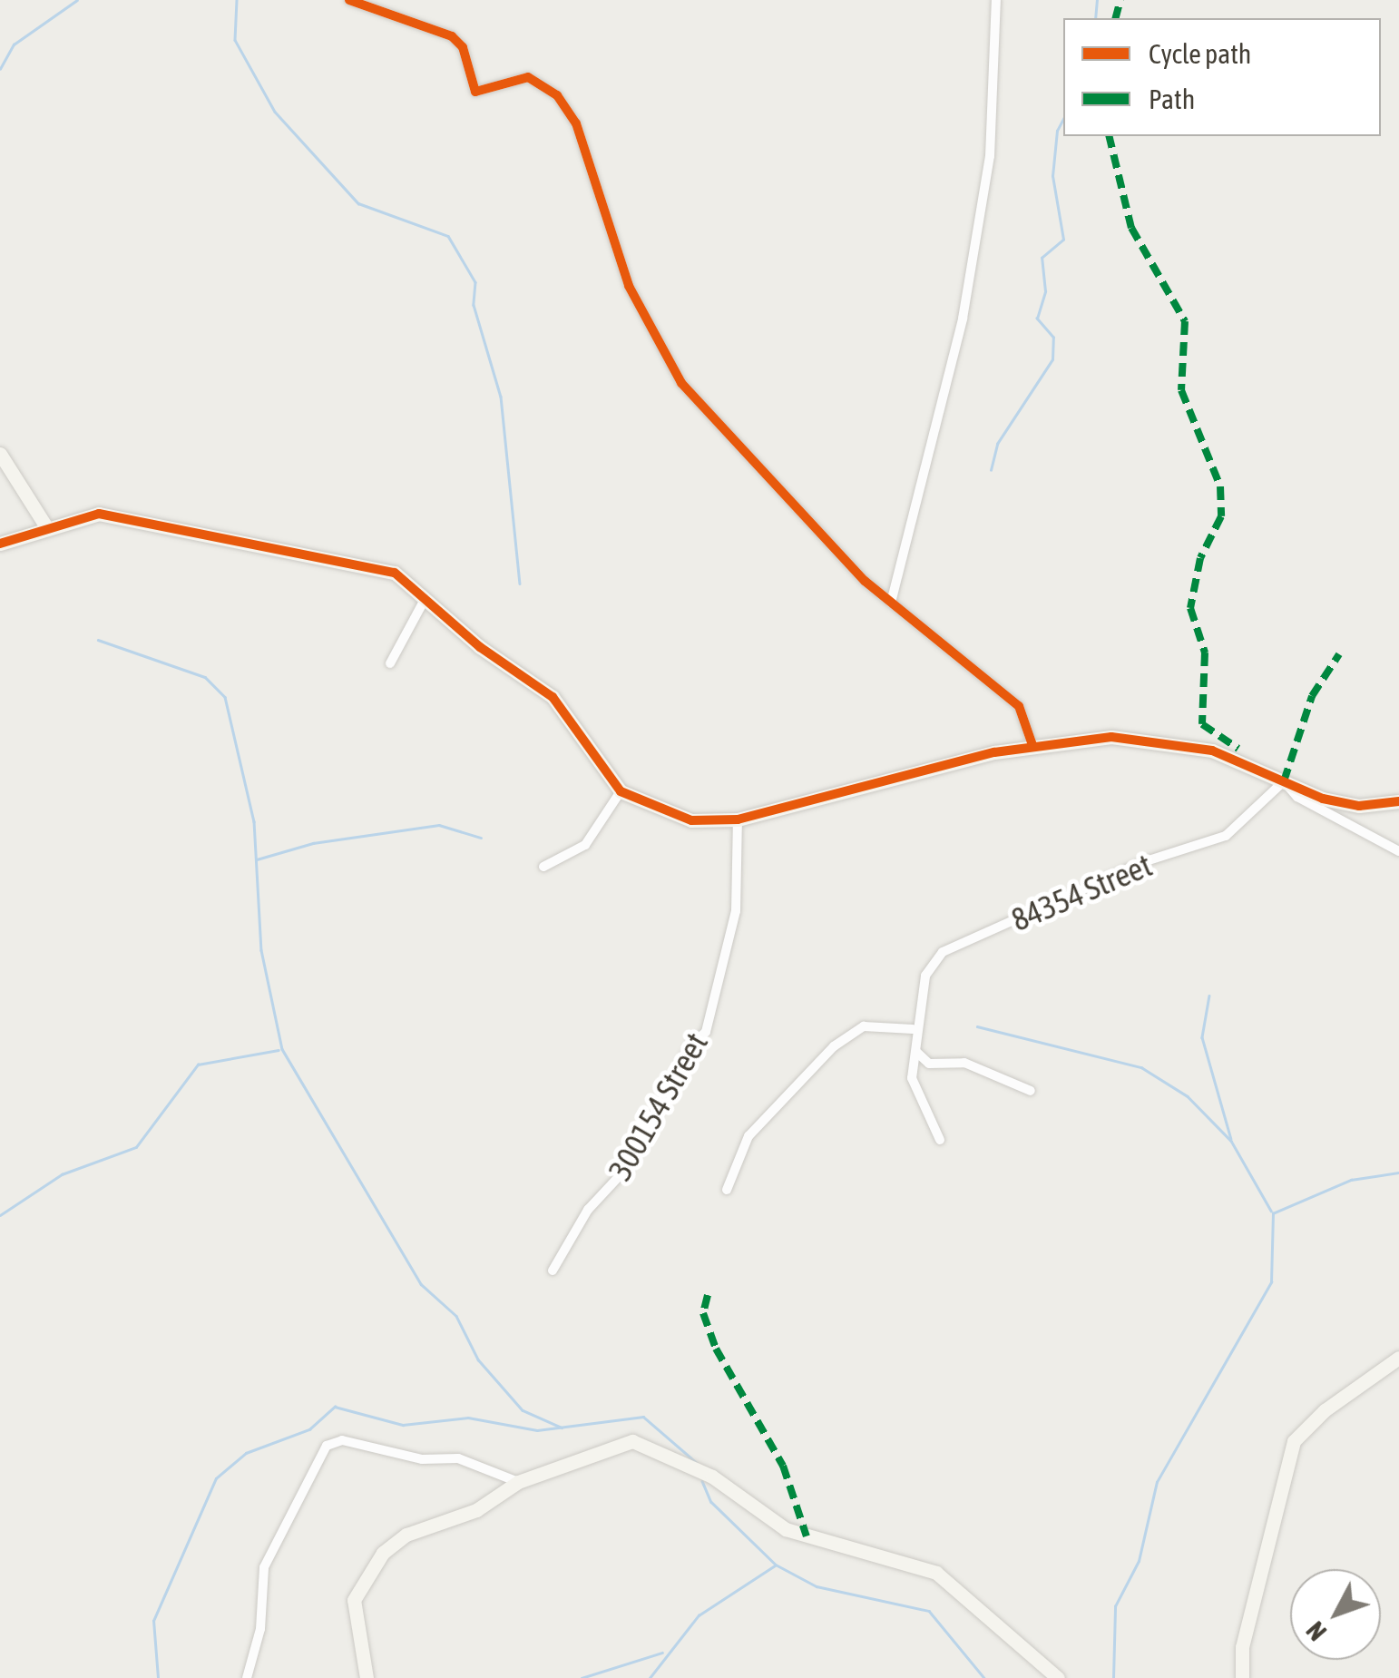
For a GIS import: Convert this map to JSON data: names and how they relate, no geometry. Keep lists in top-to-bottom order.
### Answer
{
  "streets": {
    "street": ["84354 Street", "300154 Street"]
  },
  "legend": ["Cycle path", "Path"],
  "north": "bottom left"
}
